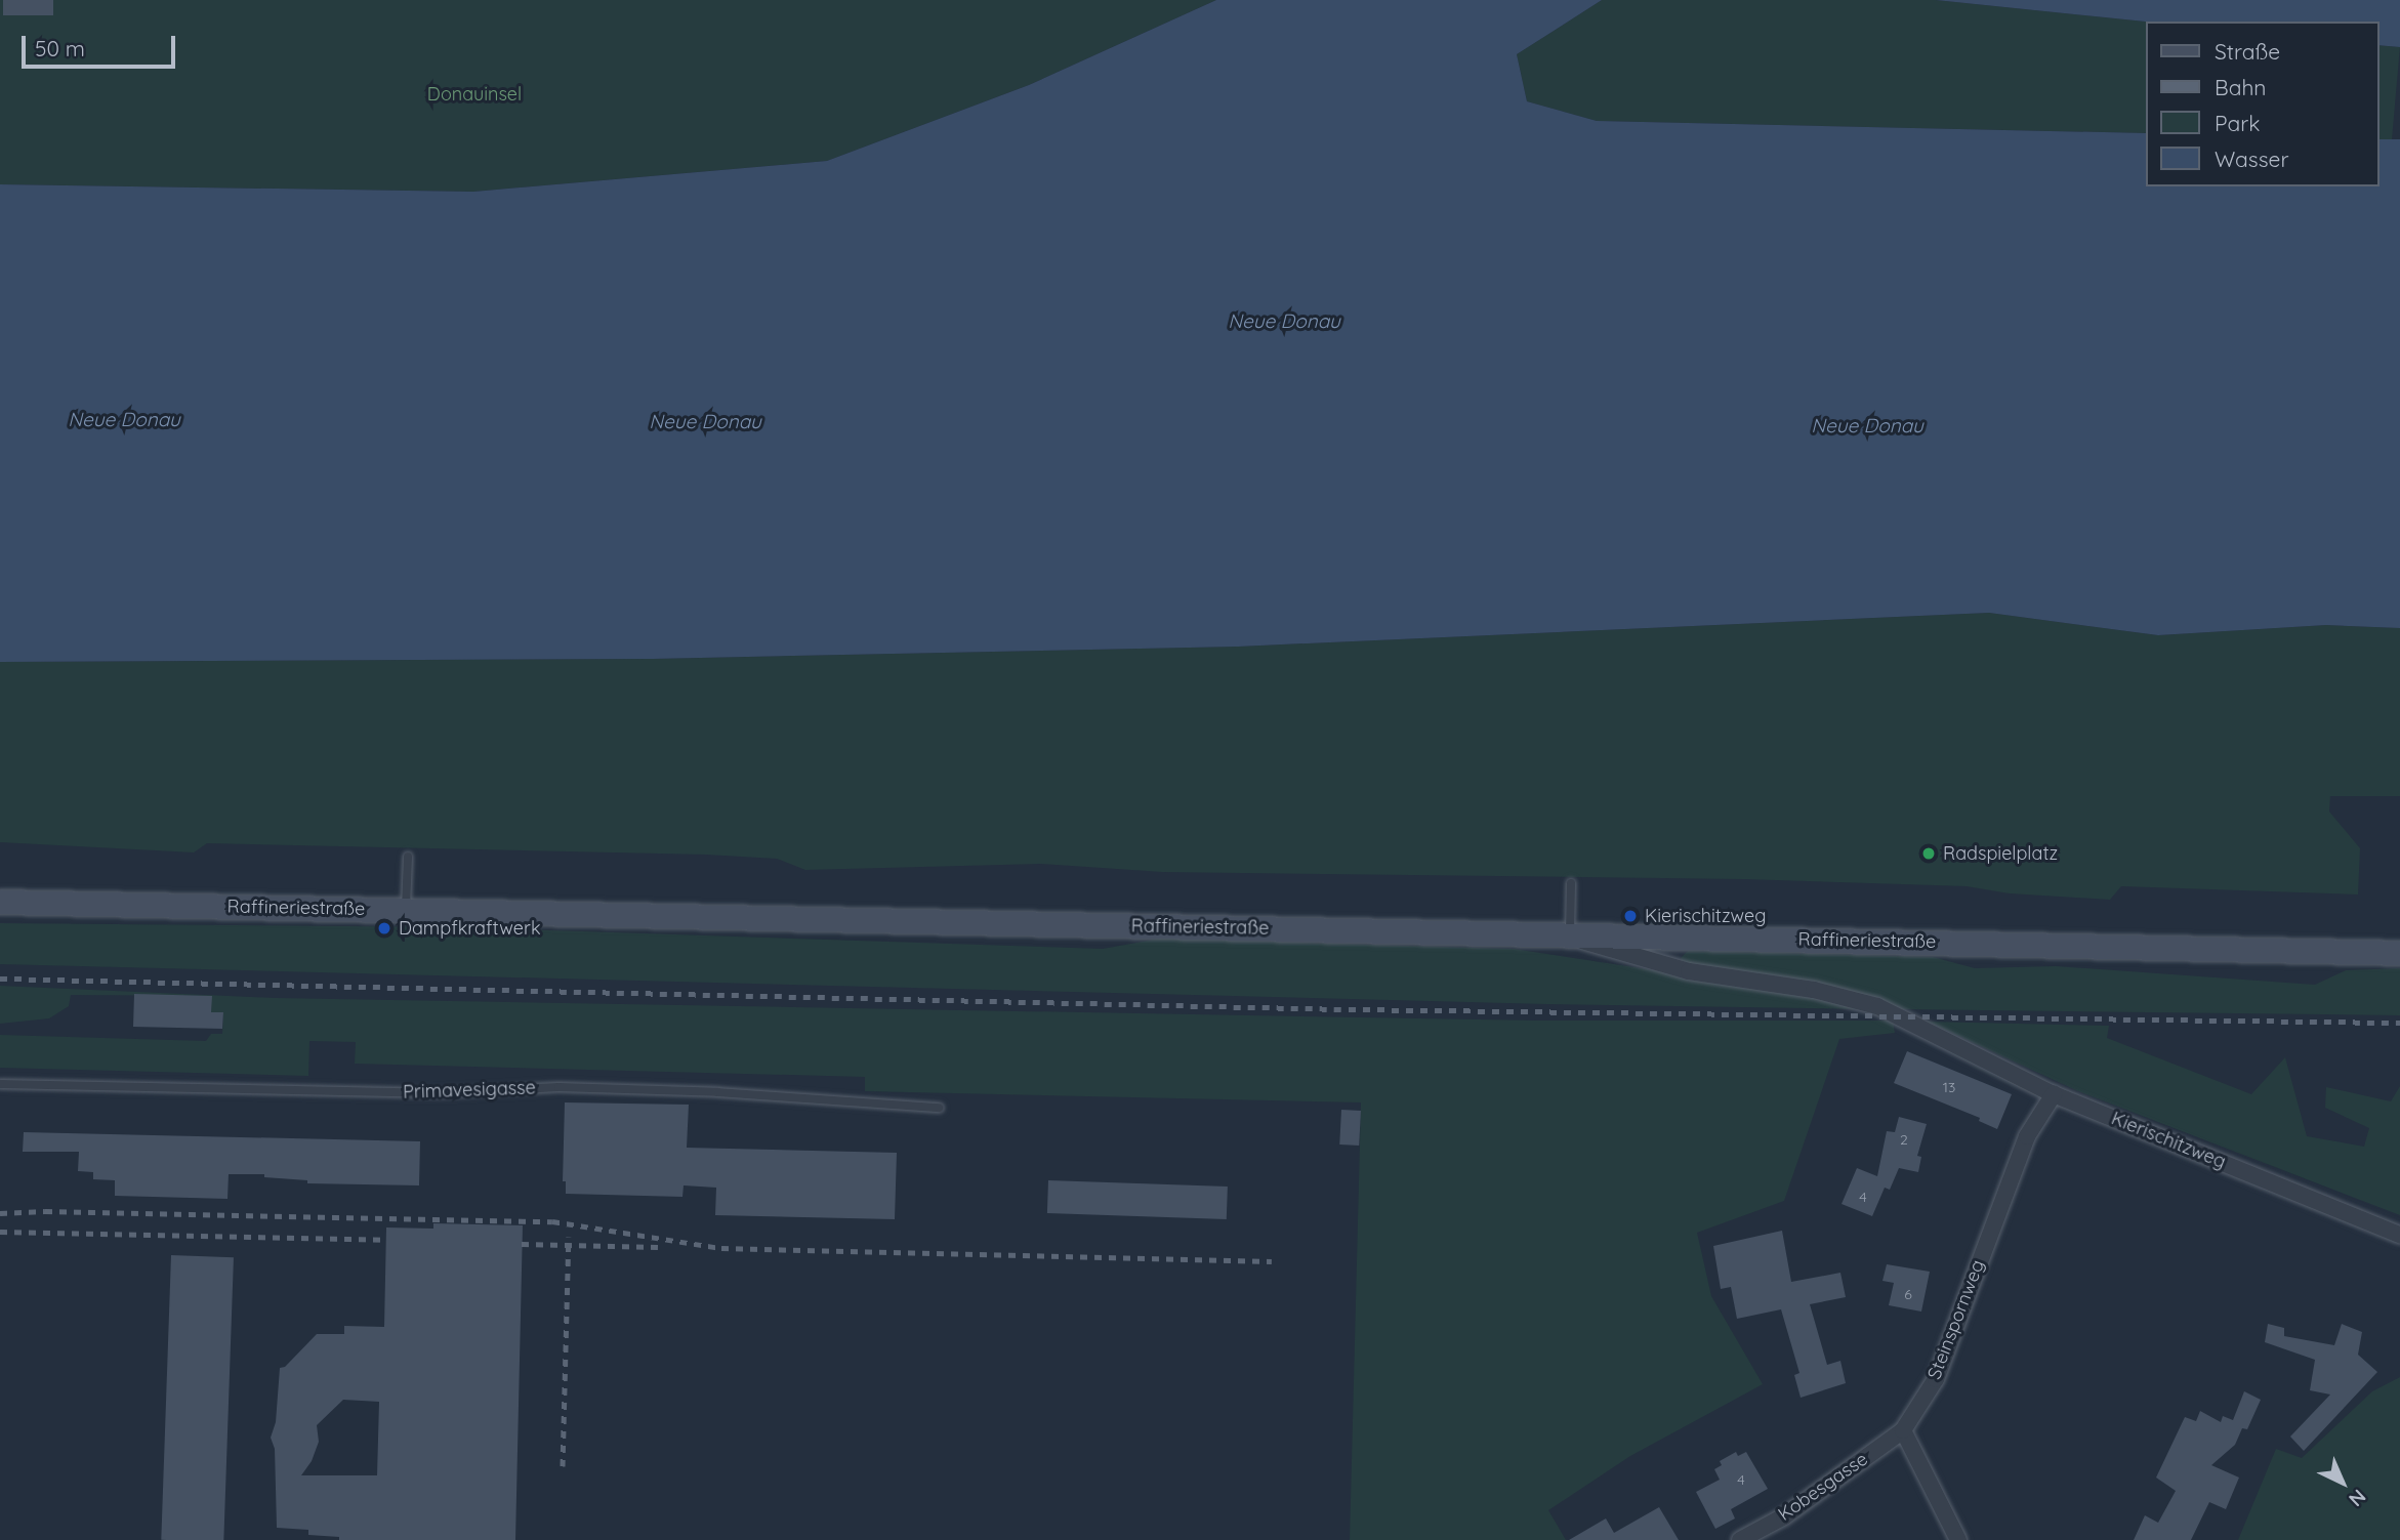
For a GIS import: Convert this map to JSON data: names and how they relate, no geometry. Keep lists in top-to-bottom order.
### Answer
{
  "streets": {
    "main road": ["Raffineriestraße"],
    "street": ["Kierischitzweg", "Steinspornweg", "Kobesgasse"],
    "lane": ["Primavesigasse"]
  },
  "crossings": [
    ["Raffineriestraße", "Kierischitzweg"],
    ["Kierischitzweg", "Steinspornweg"],
    ["Steinspornweg", "Kobesgasse"]
  ],
  "water": ["Neue Donau"],
  "parks": ["Donauinsel"],
  "places": ["Radspielplatz", "Kierischitzweg", "Dampfkraftwerk"],
  "house_numbers": [
    "13",
    "2",
    "4",
    "6",
    "4"
  ],
  "legend": [
    "Straße",
    "Bahn",
    "Park",
    "Wasser"
  ],
  "scale_bar": "50 m",
  "north": "bottom right"
}
